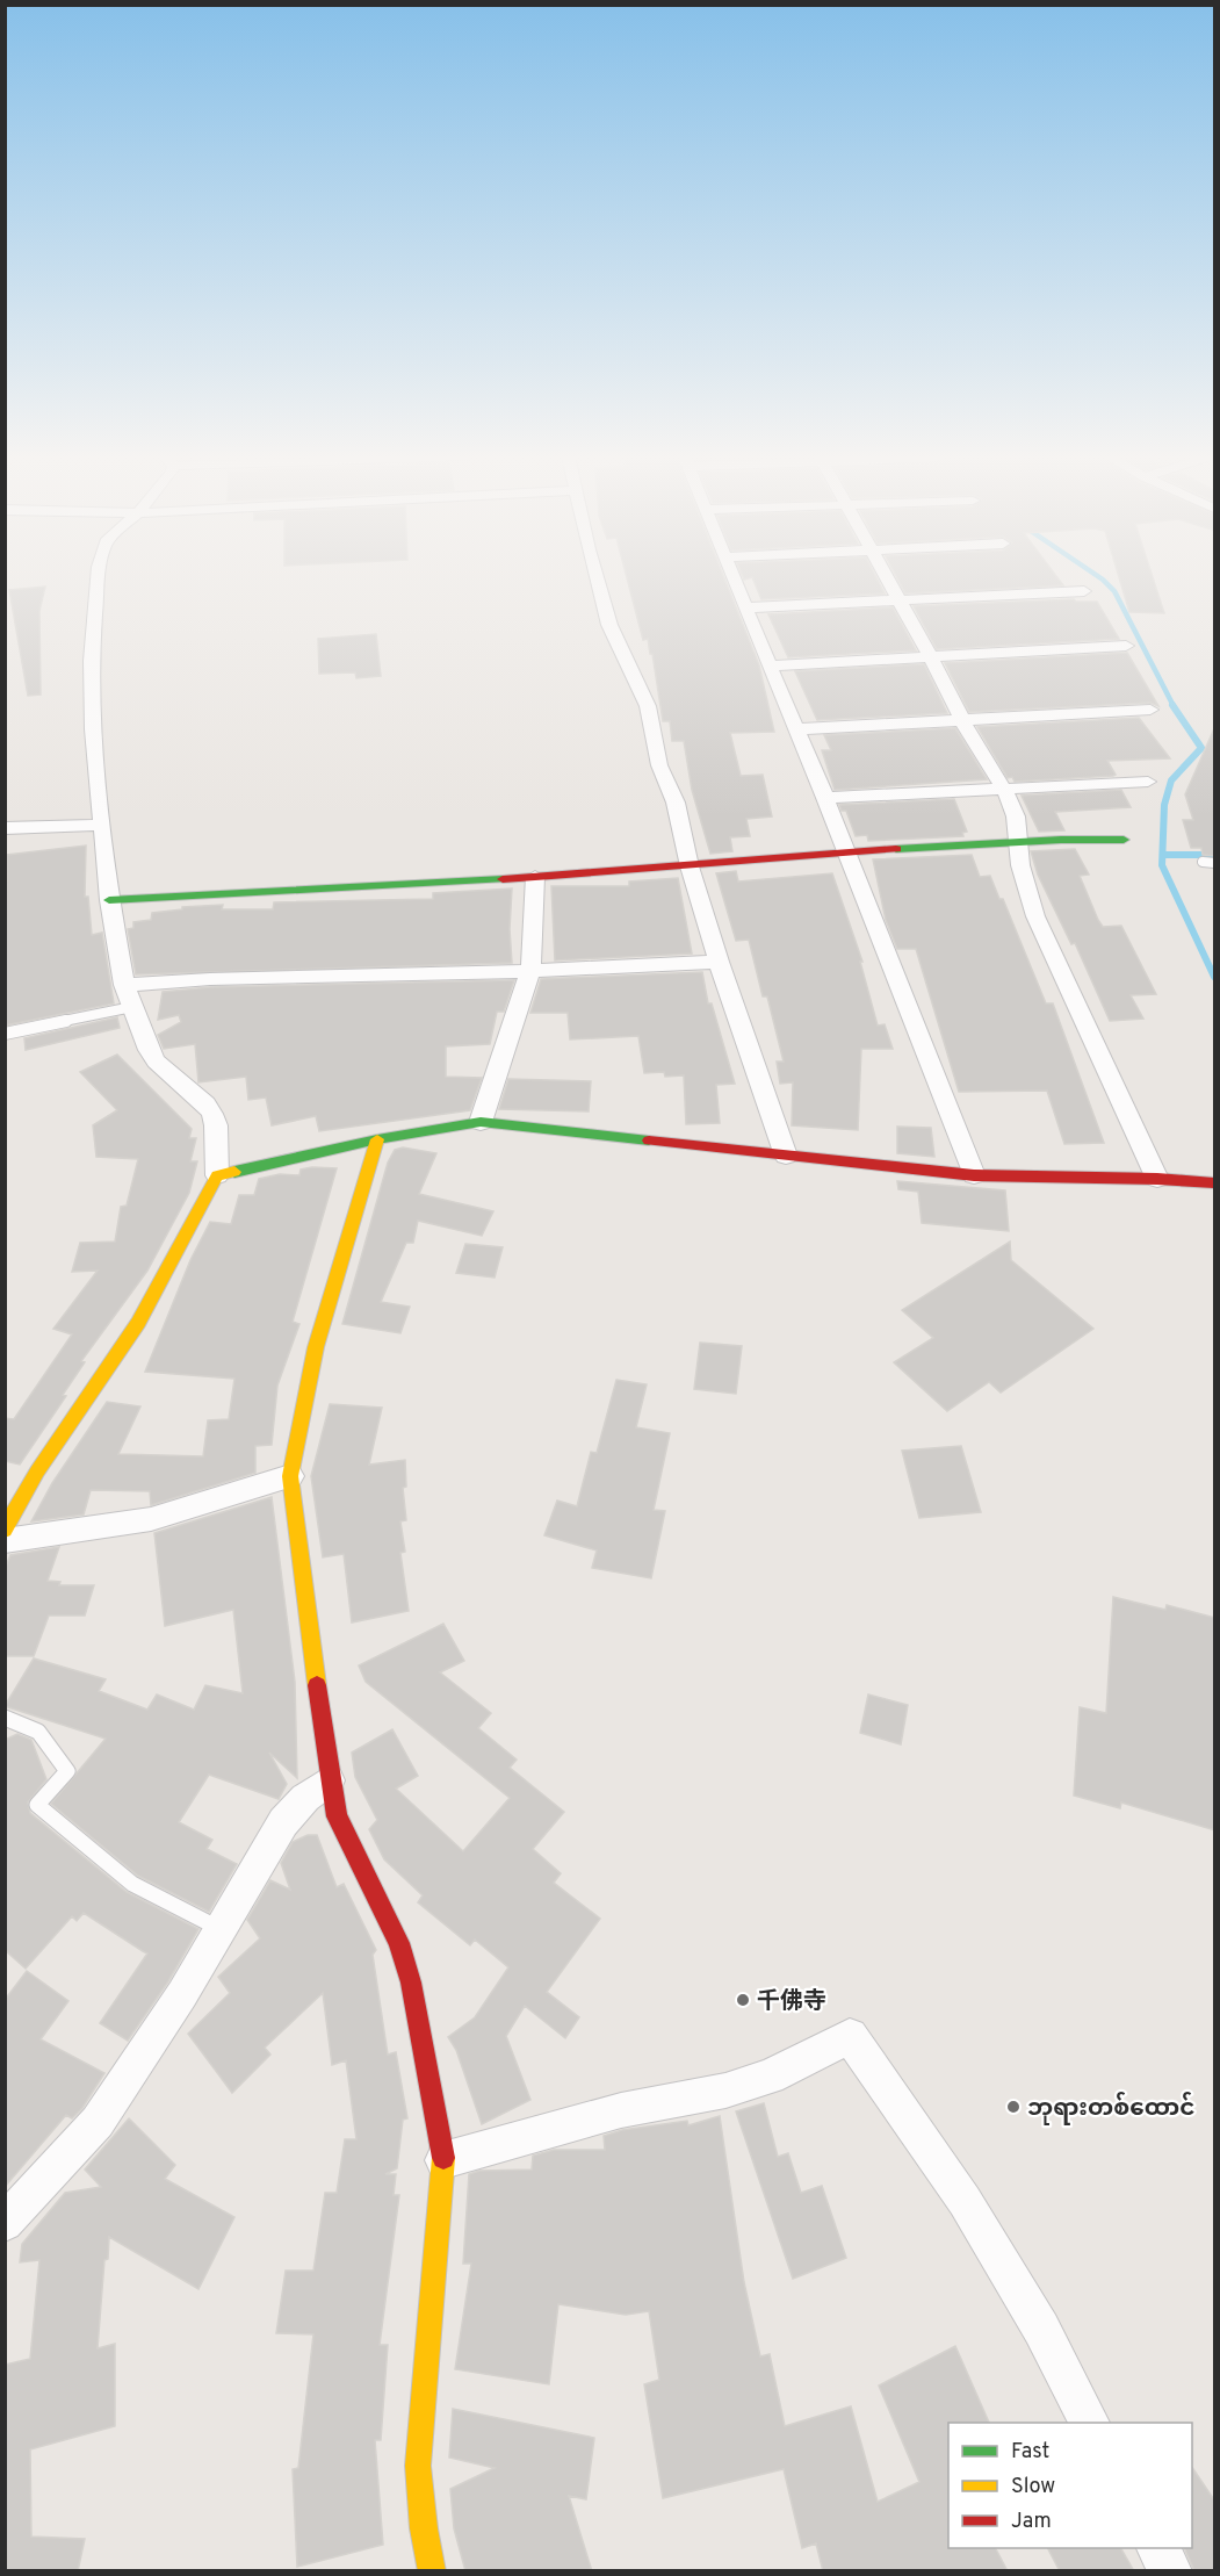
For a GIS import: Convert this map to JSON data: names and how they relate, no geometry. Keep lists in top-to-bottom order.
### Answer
{
  "places": ["千佛寺", "ဘုရားတစ်ထောင်"],
  "legend": ["Fast", "Slow", "Jam"]
}
